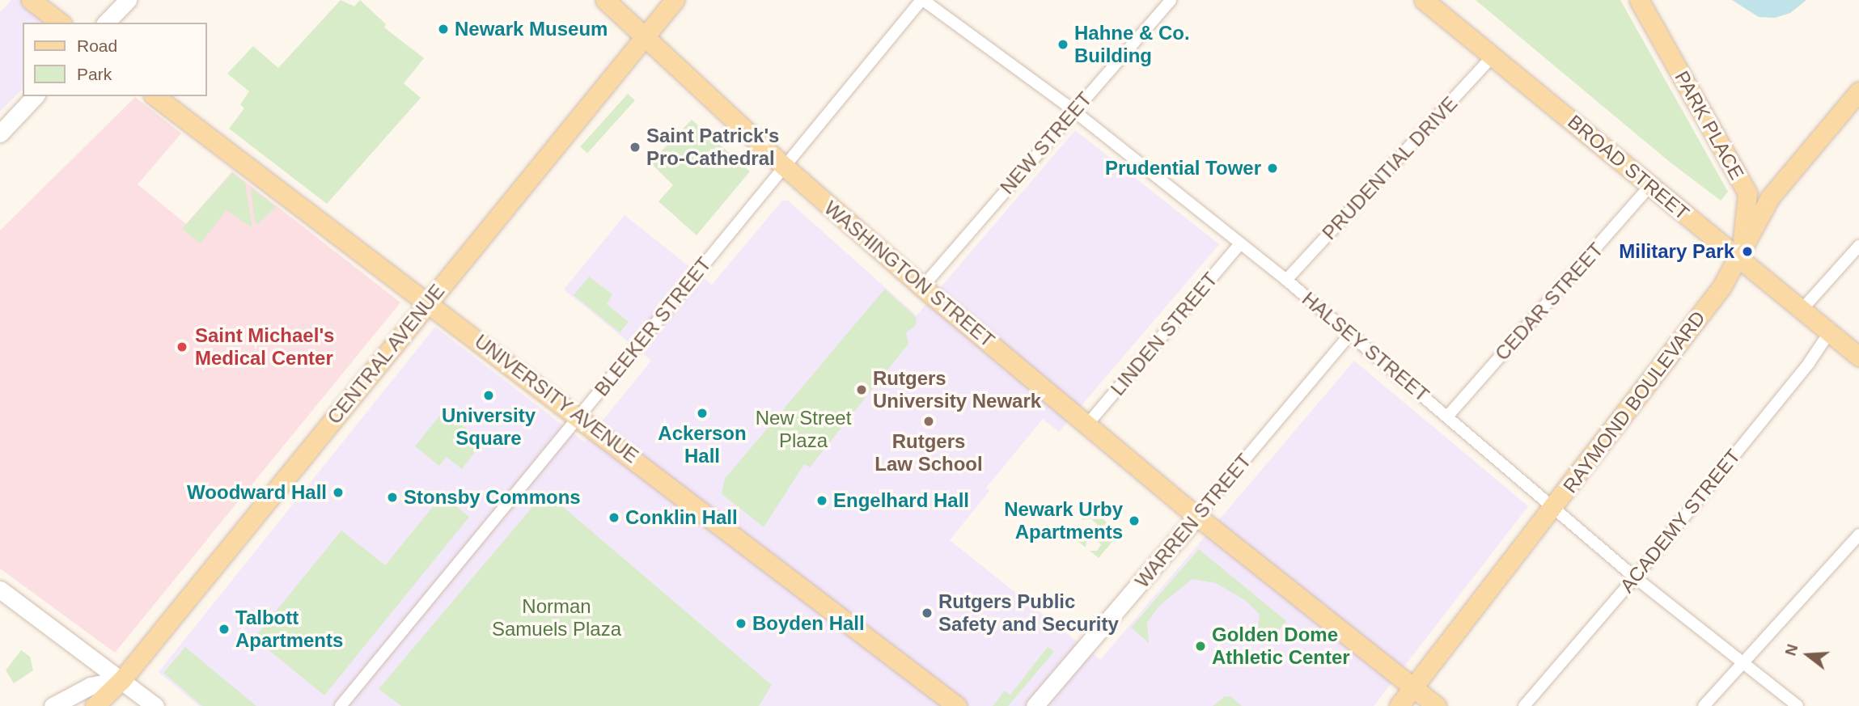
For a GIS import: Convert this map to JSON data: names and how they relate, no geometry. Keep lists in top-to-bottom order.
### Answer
{
  "streets": {
    "main road": [
      "PARK PLACE",
      "BROAD STREET",
      "WASHINGTON STREET",
      "CENTRAL AVENUE",
      "UNIVERSITY AVENUE",
      "RAYMOND BOULEVARD"
    ],
    "street": [
      "NEW STREET",
      "PRUDENTIAL DRIVE",
      "CEDAR STREET",
      "BLEEKER STREET",
      "LINDEN STREET",
      "HALSEY STREET",
      "WARREN STREET",
      "ACADEMY STREET"
    ]
  },
  "crossings": [
    ["PARK PLACE", "BROAD STREET"],
    ["PARK PLACE", "RAYMOND BOULEVARD"],
    ["NEW STREET", "WASHINGTON STREET"],
    ["NEW STREET", "HALSEY STREET"],
    ["BROAD STREET", "PRUDENTIAL DRIVE"],
    ["BROAD STREET", "CEDAR STREET"],
    ["BROAD STREET", "RAYMOND BOULEVARD"],
    ["BROAD STREET", "ACADEMY STREET"],
    ["PRUDENTIAL DRIVE", "HALSEY STREET"],
    ["WASHINGTON STREET", "BLEEKER STREET"],
    ["WASHINGTON STREET", "LINDEN STREET"],
    ["WASHINGTON STREET", "CENTRAL AVENUE"],
    ["WASHINGTON STREET", "RAYMOND BOULEVARD"],
    ["WASHINGTON STREET", "WARREN STREET"],
    ["CEDAR STREET", "HALSEY STREET"],
    ["BLEEKER STREET", "HALSEY STREET"],
    ["BLEEKER STREET", "UNIVERSITY AVENUE"],
    ["LINDEN STREET", "HALSEY STREET"],
    ["HALSEY STREET", "RAYMOND BOULEVARD"],
    ["HALSEY STREET", "WARREN STREET"],
    ["HALSEY STREET", "ACADEMY STREET"],
    ["CENTRAL AVENUE", "UNIVERSITY AVENUE"]
  ],
  "parks": ["New Street Plaza", "Norman Samuels Plaza"],
  "places": [
    "Newark Museum",
    "Hahne & Co. Building",
    "Saint Patrick's Pro-Cathedral",
    "Prudential Tower",
    "Military Park",
    "Saint Michael's Medical Center",
    "Rutgers University Newark",
    "University Square",
    "Ackerson Hall",
    "Rutgers Law School",
    "Woodward Hall",
    "Stonsby Commons",
    "Engelhard Hall",
    "Conklin Hall",
    "Newark Urby Apartments",
    "Rutgers Public Safety and Security",
    "Boyden Hall",
    "Talbott Apartments",
    "Golden Dome Athletic Center"
  ],
  "legend": ["Road", "Park"],
  "north": "left"
}
